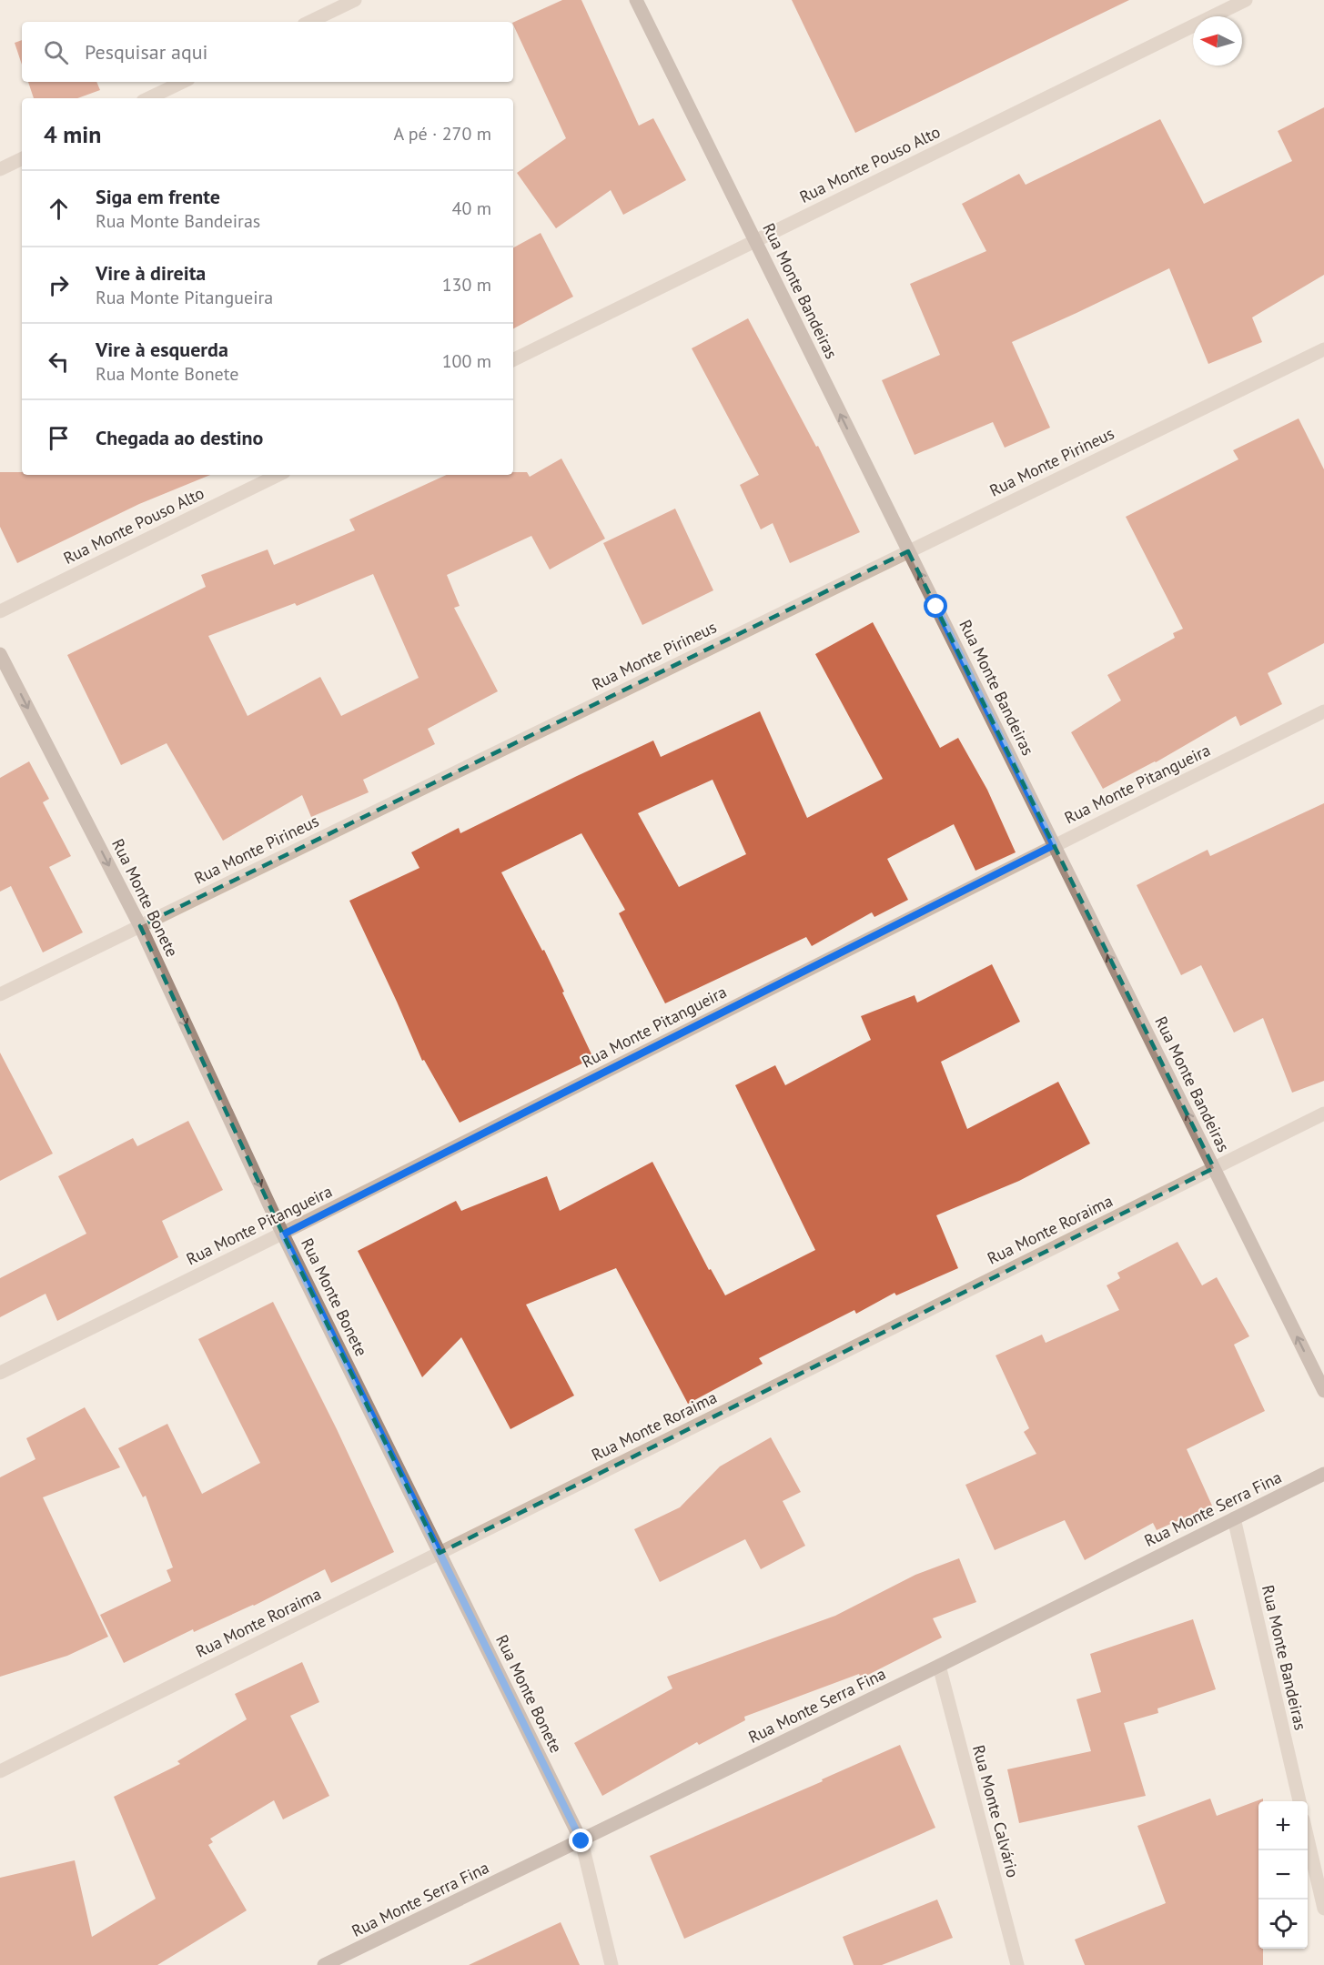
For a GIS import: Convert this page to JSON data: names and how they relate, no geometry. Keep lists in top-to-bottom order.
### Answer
{
  "streets": {
    "main road": ["Rua Monte Bandeiras", "Rua Monte Bonete", "Rua Monte Serra Fina"],
    "street": [
      "Rua Monte Pouso Alto",
      "Rua Monte Pirineus",
      "Rua Monte Pitangueira",
      "Rua Monte Roraima",
      "Rua Monte Calvário"
    ]
  },
  "crossings": [
    ["Rua Monte Pouso Alto", "Rua Monte Bandeiras"],
    ["Rua Monte Bandeiras", "Rua Monte Pirineus"],
    ["Rua Monte Bandeiras", "Rua Monte Pitangueira"],
    ["Rua Monte Bandeiras", "Rua Monte Roraima"],
    ["Rua Monte Bandeiras", "Rua Monte Serra Fina"],
    ["Rua Monte Pirineus", "Rua Monte Bonete"],
    ["Rua Monte Pitangueira", "Rua Monte Bonete"],
    ["Rua Monte Bonete", "Rua Monte Roraima"],
    ["Rua Monte Bonete", "Rua Monte Serra Fina"],
    ["Rua Monte Serra Fina", "Rua Monte Calvário"]
  ],
  "one_way": ["Rua Monte Bandeiras", "Rua Monte Bonete"],
  "north": "left",
  "page": {
    "search": "Pesquisar aqui",
    "heading": ["4 min", "A pé · 270 m"],
    "list": [
      ["Siga em frente", "Rua Monte Bandeiras", "40 m"],
      ["Vire à direita", "Rua Monte Pitangueira", "130 m"],
      ["Vire à esquerda", "Rua Monte Bonete", "100 m"],
      "Chegada ao destino"
    ],
    "map_buttons": ["+", "−"]
  }
}
